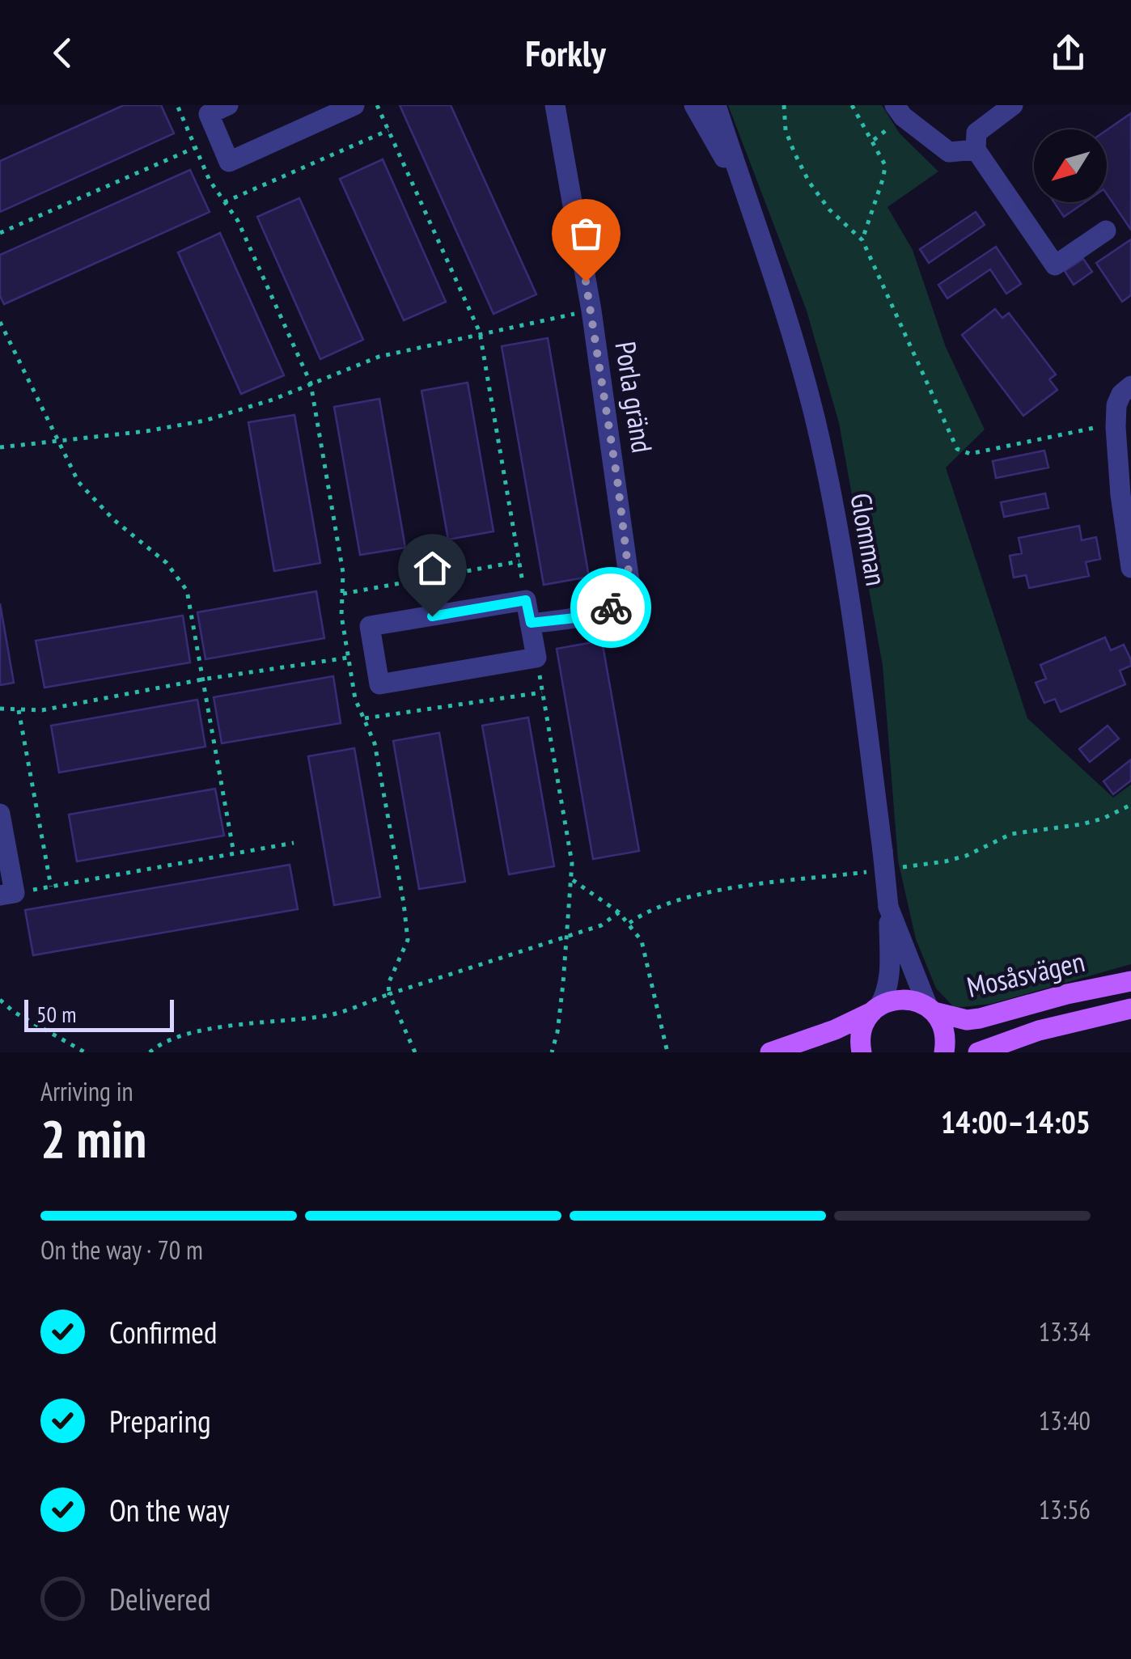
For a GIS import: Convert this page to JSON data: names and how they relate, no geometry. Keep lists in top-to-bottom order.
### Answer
{
  "streets": {
    "main road": ["Mosåsvägen"],
    "street": ["Porla gränd", "Glomman"]
  },
  "crossings": [
    ["Glomman", "Mosåsvägen"]
  ],
  "scale_bar": "50 m",
  "north": "bottom left",
  "page": {
    "header": "Forkly",
    "scale": "50 m",
    "heading": ["2 min", "Arriving in", "14:00–14:05"],
    "bar": "On the way · 70 m",
    "list": [
      ["Confirmed", "13:34"],
      ["Preparing", "13:40"],
      ["On the way", "13:56"],
      "Delivered"
    ]
  }
}
